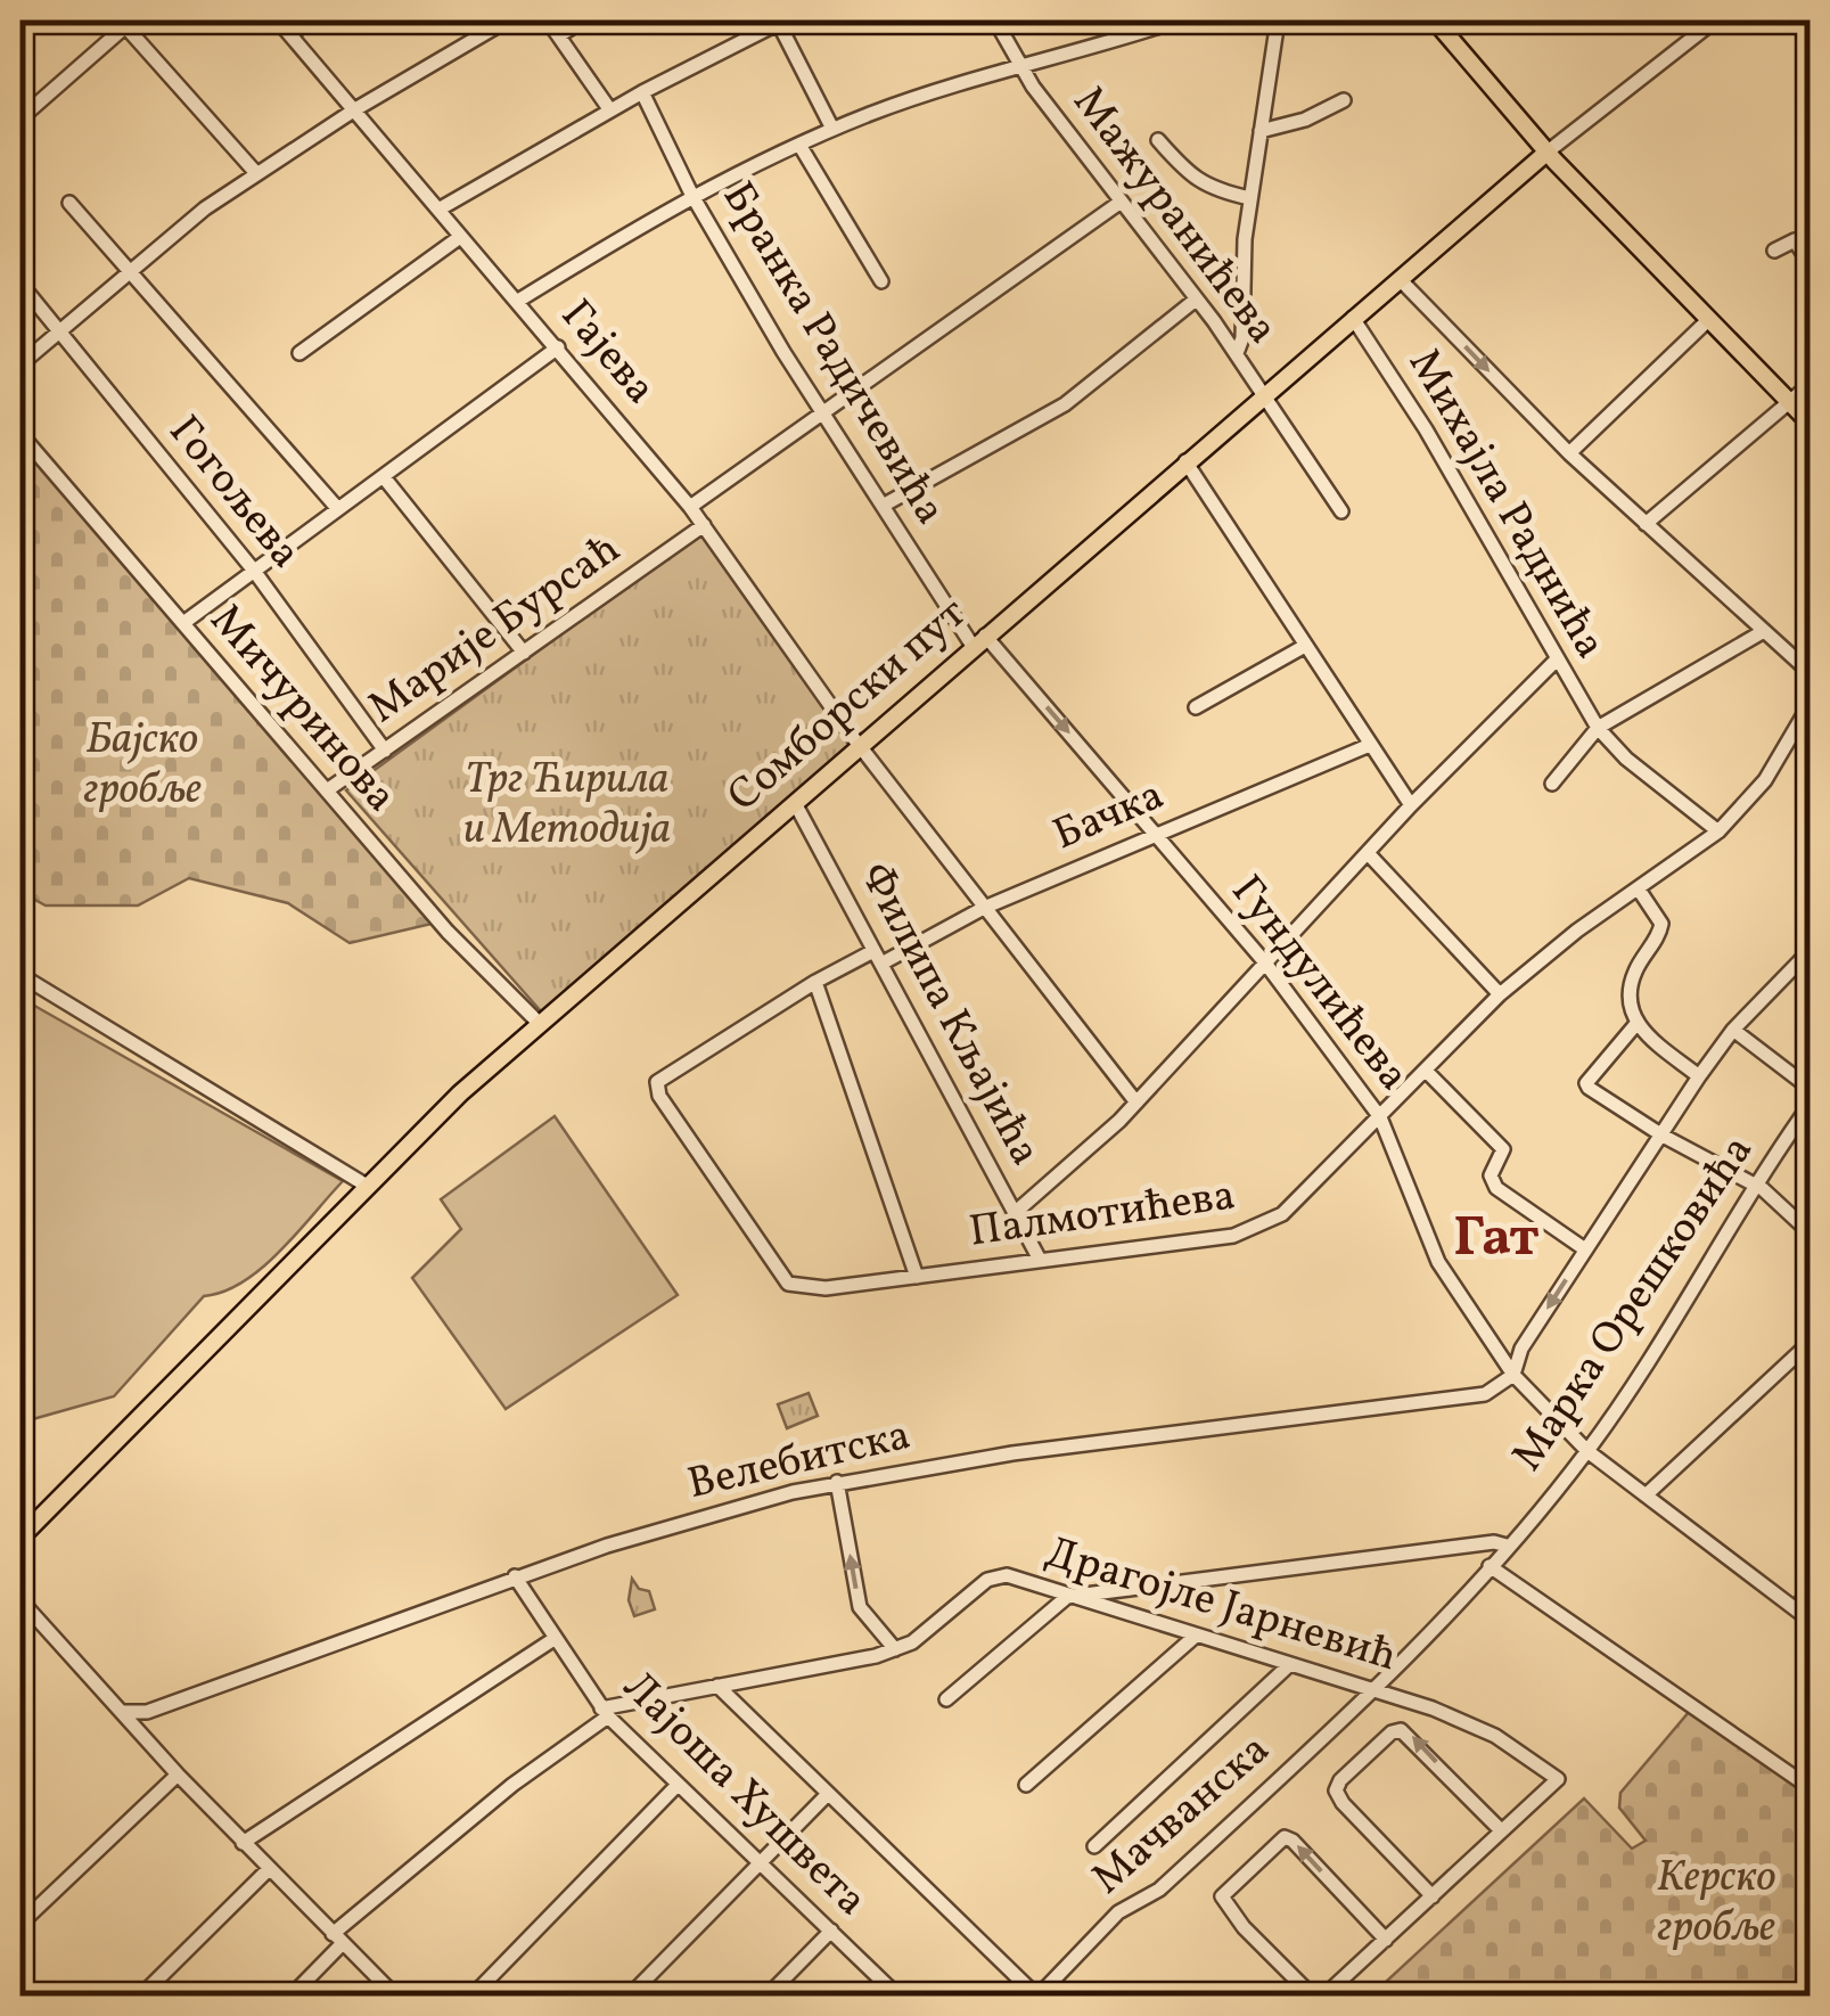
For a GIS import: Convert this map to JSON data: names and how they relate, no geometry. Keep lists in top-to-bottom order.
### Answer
{
  "streets": {
    "main road": ["Сомборски пут"],
    "street": [
      "Мажуранићева",
      "Гајева",
      "Бранка Радичевића",
      "Гогољева",
      "Михајла Раднића",
      "Марије Бурсаћ",
      "Мичуринова",
      "Бачка",
      "Гундулићева",
      "Филипа Кљајића",
      "Палмотићева",
      "Марка Орешковића",
      "Велебитска",
      "Драгојле Јарневић",
      "Лајоша Хушвета",
      "Мачванска"
    ]
  },
  "crossings": [
    ["Мажуранићева", "Сомборски пут"],
    ["Гајева", "Марије Бурсаћ"],
    ["Гајева", "Сомборски пут"],
    ["Гајева", "Бачка"],
    ["Бранка Радичевића", "Сомборски пут"],
    ["Бранка Радичевића", "Гундулићева"],
    ["Гогољева", "Марије Бурсаћ"],
    ["Михајла Раднића", "Сомборски пут"],
    ["Михајла Раднића", "Палмотићева"],
    ["Марије Бурсаћ", "Мичуринова"],
    ["Сомборски пут", "Мичуринова"],
    ["Сомборски пут", "Гундулићева"],
    ["Сомборски пут", "Филипа Кљајића"],
    ["Бачка", "Гундулићева"],
    ["Бачка", "Филипа Кљајића"],
    ["Бачка", "Палмотићева"],
    ["Гундулићева", "Палмотићева"],
    ["Гундулићева", "Марка Орешковића"],
    ["Гундулићева", "Велебитска"],
    ["Филипа Кљајића", "Палмотићева"],
    ["Марка Орешковића", "Драгојле Јарневић"],
    ["Марка Орешковића", "Мачванска"],
    ["Велебитска", "Лајоша Хушвета"],
    ["Драгојле Јарневић", "Лајоша Хушвета"],
    ["Драгојле Јарневић", "Мачванска"]
  ],
  "districts": ["Гат"],
  "parks": ["Бајско гробље", "Трг Ћирила и Методија", "Керско гробље"]
}
